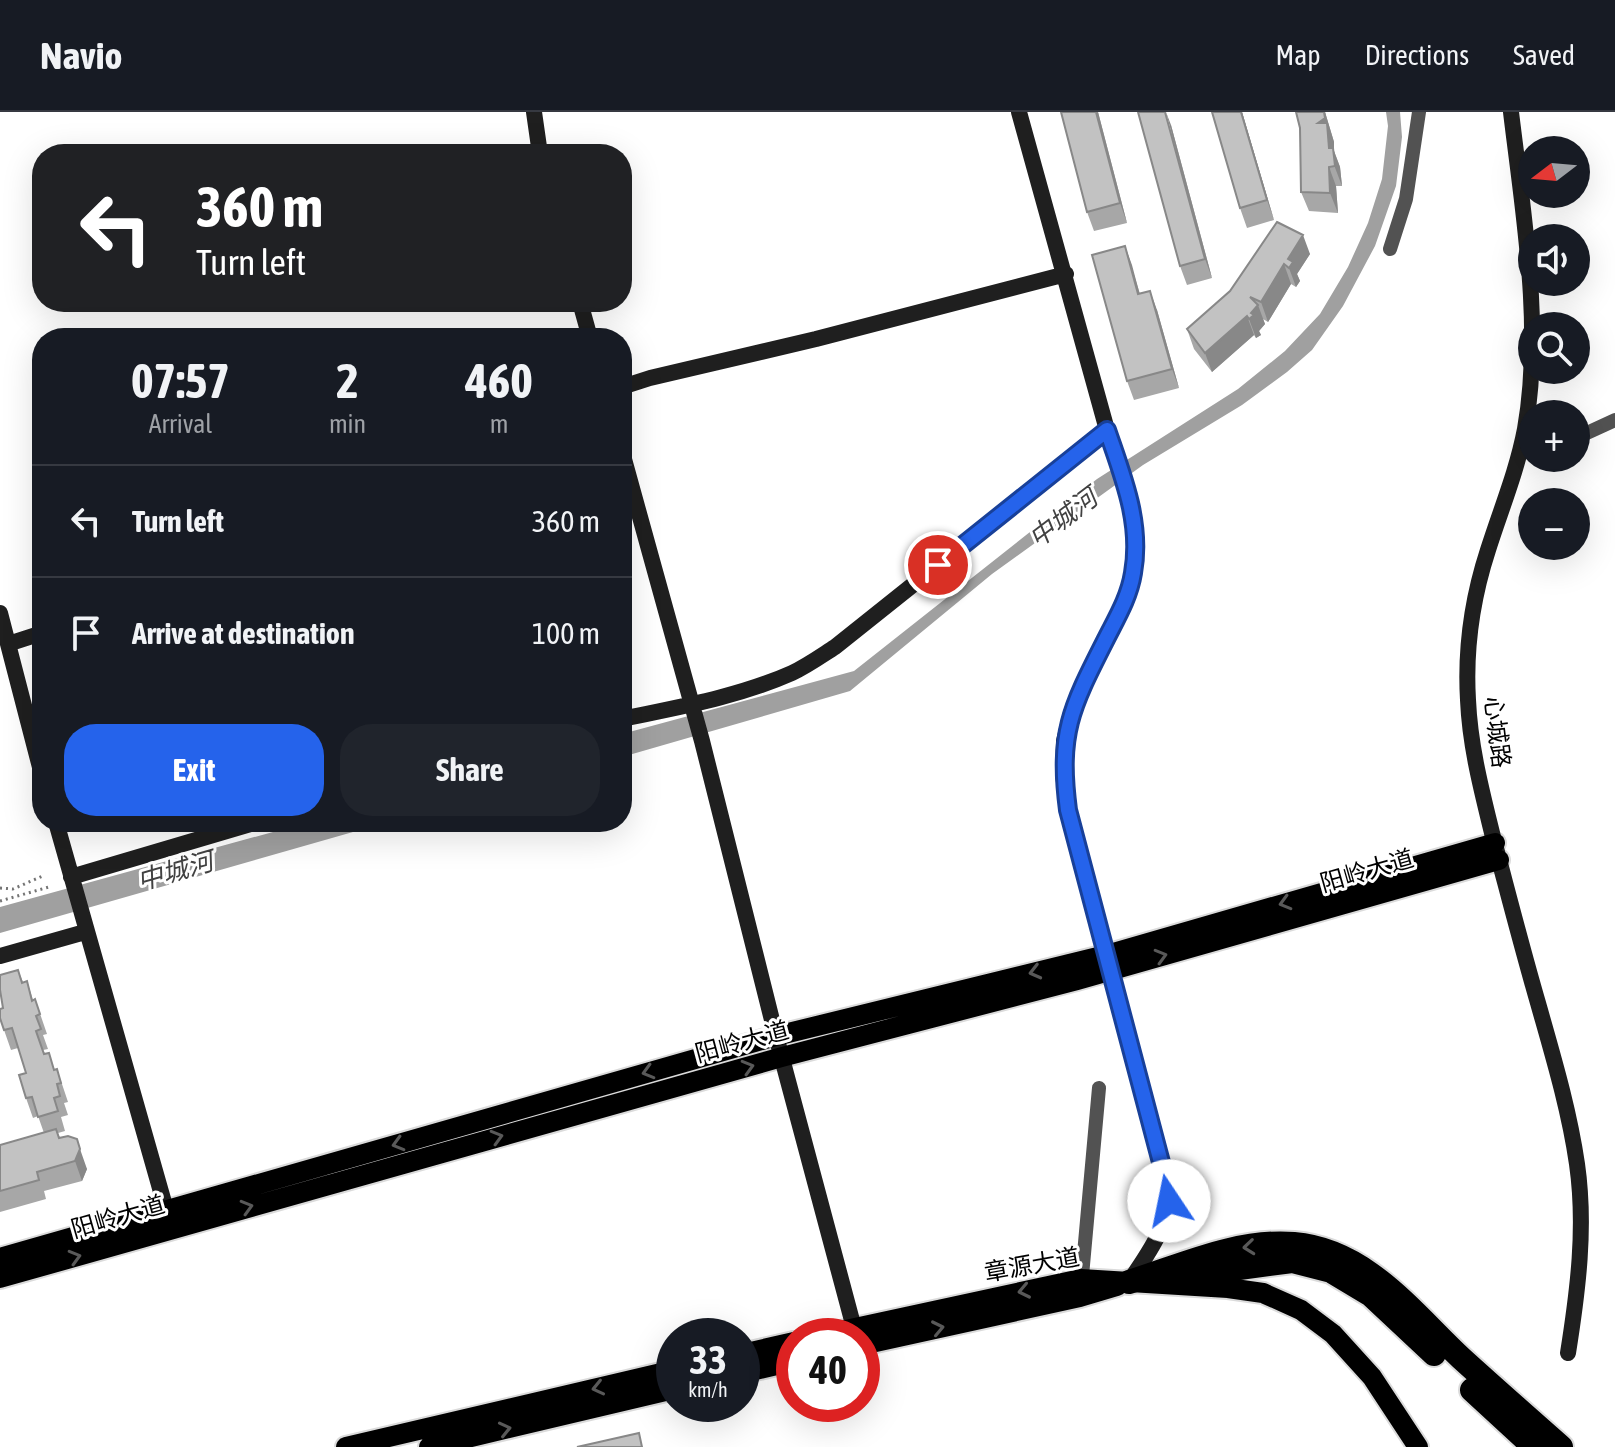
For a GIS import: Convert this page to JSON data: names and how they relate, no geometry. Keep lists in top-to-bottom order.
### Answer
{
  "streets": {
    "main road": ["阳岭大道", "章源大道"],
    "street": ["心城路"]
  },
  "crossings": [
    ["心城路", "阳岭大道"]
  ],
  "water": ["中城河"],
  "north": "left",
  "page": {
    "header": "Navio",
    "nav": ["Map", "Directions", "Saved"],
    "map_buttons": ["+", "−"],
    "turn": ["360 m", "Turn left"],
    "eta": [
      "07:57",
      "Arrival",
      "2",
      "min",
      "460",
      "m"
    ],
    "list": [
      {
        "name": "Turn left",
        "value": "360 m"
      },
      {
        "name": "Arrive at destination",
        "value": "100 m"
      }
    ],
    "buttons": ["Exit", "Share"],
    "speed": "33 km/h",
    "limit": "40"
  }
}
